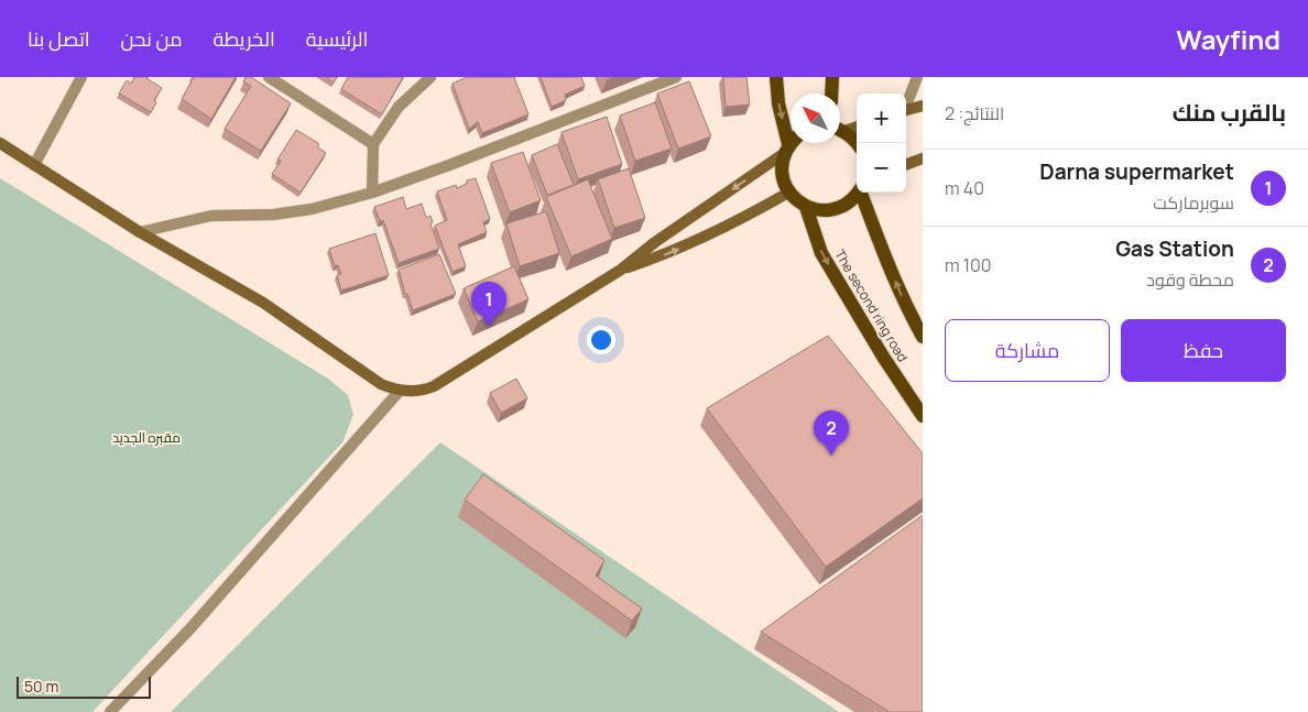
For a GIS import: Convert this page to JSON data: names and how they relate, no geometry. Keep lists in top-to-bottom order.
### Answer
{
  "streets": {
    "main road": ["The second ring road"]
  },
  "parks": ["مقبره الجديد"],
  "scale_bar": "50 m",
  "north": "top left",
  "page": {
    "header": "Wayfind",
    "nav": [
      "الرئيسية",
      "الخريطة",
      "من نحن",
      "اتصل بنا"
    ],
    "heading": ["بالقرب منك", "النتائج: 2"],
    "map_buttons": ["+", "−"],
    "list": [
      {
        "mark": "1",
        "name": "Darna supermarket",
        "note": "سوبرماركت",
        "value": "40 m"
      },
      {
        "mark": "2",
        "name": "Gas Station",
        "note": "محطة وقود",
        "value": "100 m"
      }
    ],
    "pins": ["1", "2"],
    "buttons": ["حفظ", "مشاركة"],
    "scale": "50 m"
  }
}
